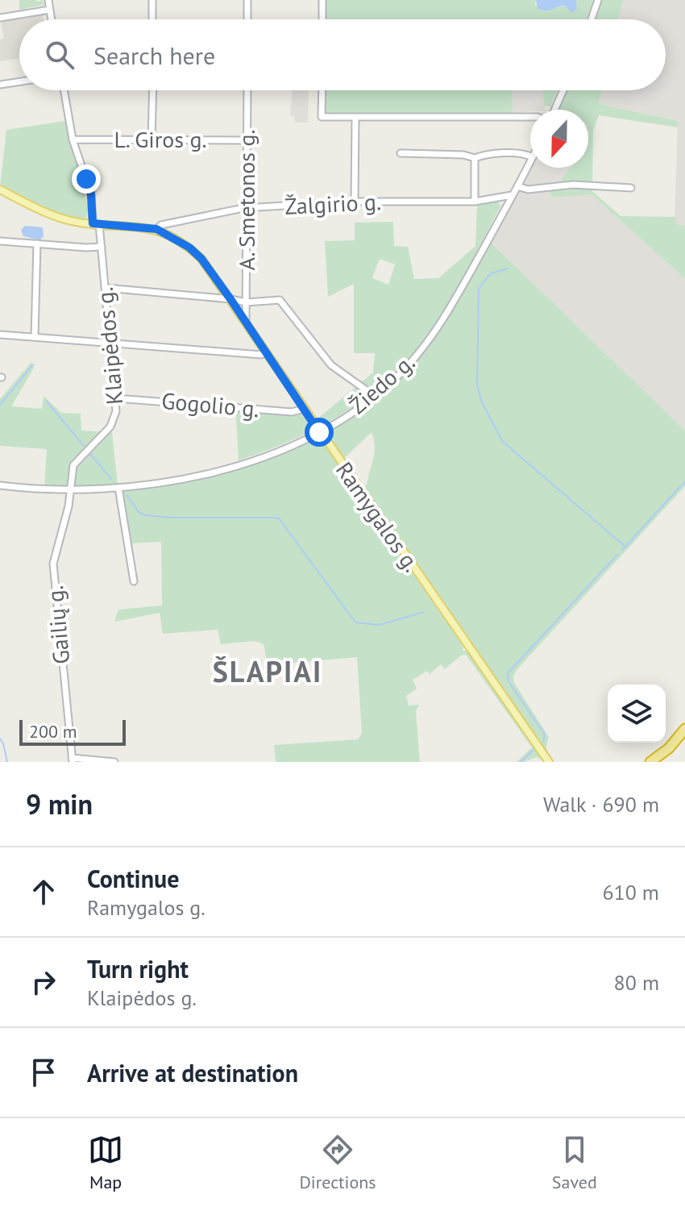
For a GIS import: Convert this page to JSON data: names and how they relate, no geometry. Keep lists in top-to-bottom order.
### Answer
{
  "streets": {
    "main road": ["Ramygalos g."],
    "street": [
      "L. Giros g.",
      "A. Smetonos g.",
      "Žalgirio g.",
      "Klaipėdos g.",
      "Žiedo g.",
      "Gogolio g.",
      "Gailių g."
    ]
  },
  "crossings": [
    ["L. Giros g.", "A. Smetonos g."],
    ["L. Giros g.", "Klaipėdos g."],
    ["A. Smetonos g.", "Žalgirio g."],
    ["A. Smetonos g.", "Ramygalos g."],
    ["Žalgirio g.", "Žiedo g."],
    ["Žalgirio g.", "Ramygalos g."],
    ["Klaipėdos g.", "Žiedo g."],
    ["Klaipėdos g.", "Gogolio g."],
    ["Klaipėdos g.", "Ramygalos g."],
    ["Klaipėdos g.", "Gailių g."],
    ["Žiedo g.", "Ramygalos g."],
    ["Žiedo g.", "Gailių g."],
    ["Gogolio g.", "Ramygalos g."]
  ],
  "districts": ["ŠLAPIAI"],
  "scale_bar": "200 m",
  "north": "bottom",
  "page": {
    "search": "Search here",
    "scale": "200 m",
    "heading": ["9 min", "Walk · 690 m"],
    "list": [
      ["Continue", "Ramygalos g.", "610 m"],
      ["Turn right", "Klaipėdos g.", "80 m"],
      "Arrive at destination"
    ],
    "nav": ["Map", "Directions", "Saved"]
  }
}
